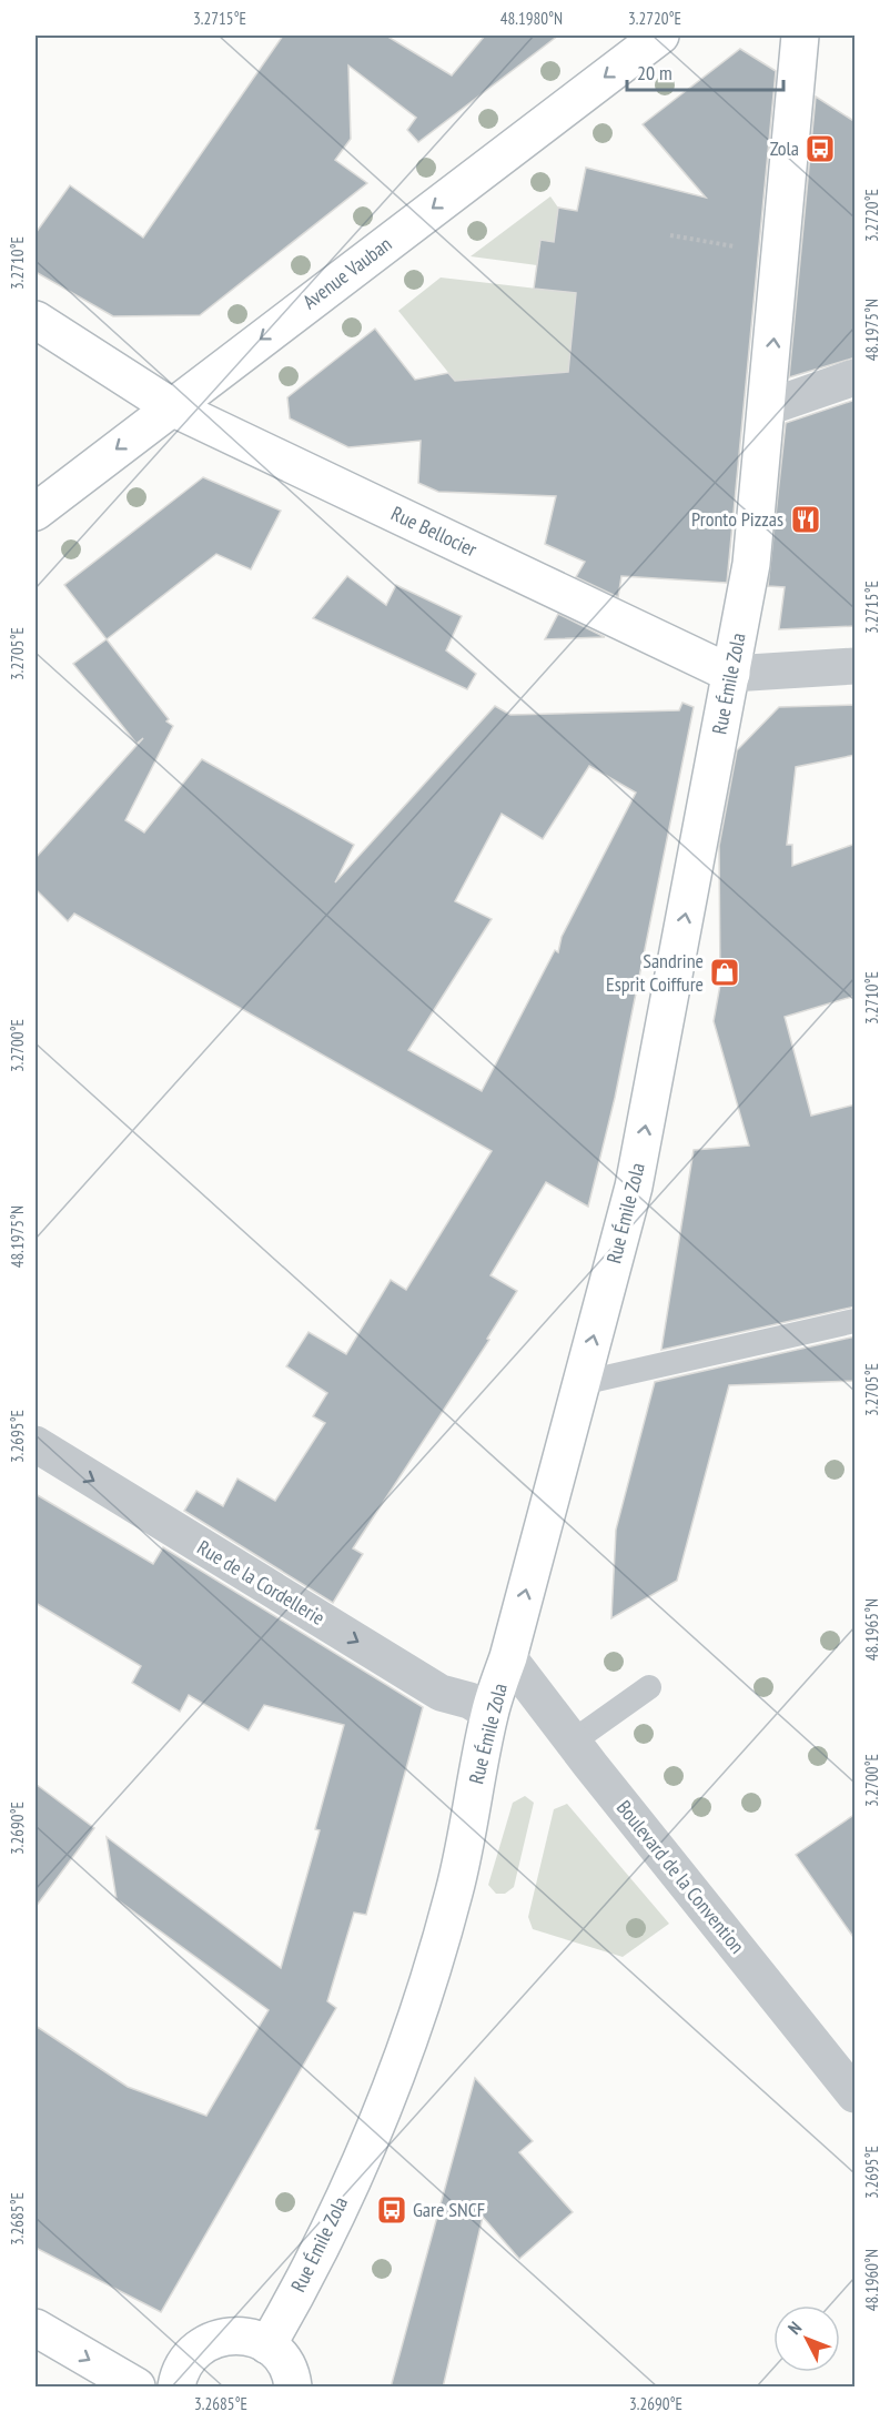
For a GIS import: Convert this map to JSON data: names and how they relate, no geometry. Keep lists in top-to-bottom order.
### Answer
{
  "streets": {
    "main road": ["Avenue Vauban", "Rue Bellocier", "Rue Émile Zola"],
    "street": ["Rue de la Cordellerie", "Boulevard de la Convention"]
  },
  "crossings": [
    ["Avenue Vauban", "Rue Bellocier"],
    ["Rue Bellocier", "Rue Émile Zola"],
    ["Rue Émile Zola", "Rue de la Cordellerie"],
    ["Rue Émile Zola", "Boulevard de la Convention"]
  ],
  "one_way": ["Avenue Vauban", "Rue Émile Zola", "Rue de la Cordellerie"],
  "places": {
    "bus stop": ["Zola", "Gare SNCF"],
    "restaurant": ["Pronto Pizzas"],
    "shop": ["Sandrine Esprit Coiffure"]
  },
  "scale_bar": "20 m",
  "north": "top left",
  "coordinates": [
    "3.2715°E",
    "48.1980°N",
    "3.2720°E",
    "3.2710°E",
    "48.1975°N",
    "3.2705°E",
    "3.2700°E",
    "3.2695°E",
    "48.1965°N",
    "3.2690°E",
    "3.2685°E",
    "48.1960°N"
  ]
}
